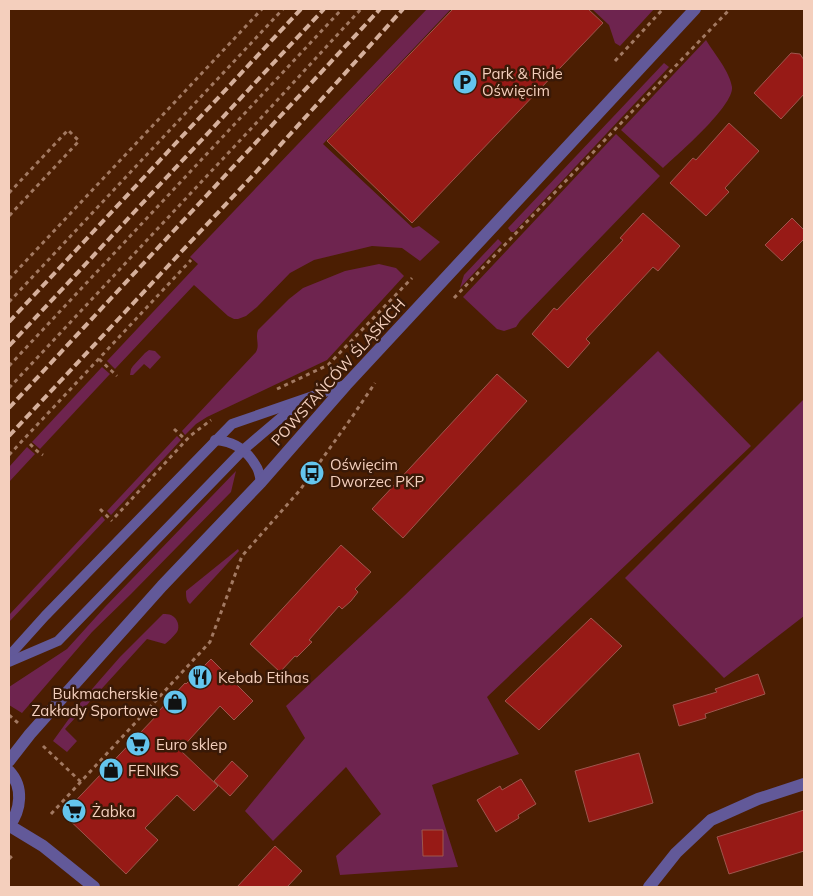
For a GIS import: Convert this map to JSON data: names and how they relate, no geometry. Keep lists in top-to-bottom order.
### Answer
{
  "streets": {
    "street": ["POWSTAŃCÓW ŚLĄSKICH"]
  },
  "places": {
    "parking": ["Park & Ride Oświęcim"],
    "bus stop": ["Oświęcim Dworzec PKP"],
    "restaurant": ["Kebab Etihas"],
    "shop": ["Bukmacherskie Zakłady Sportowe", "FENIKS"],
    "supermarket": ["Euro sklep", "Żabka"]
  }
}
